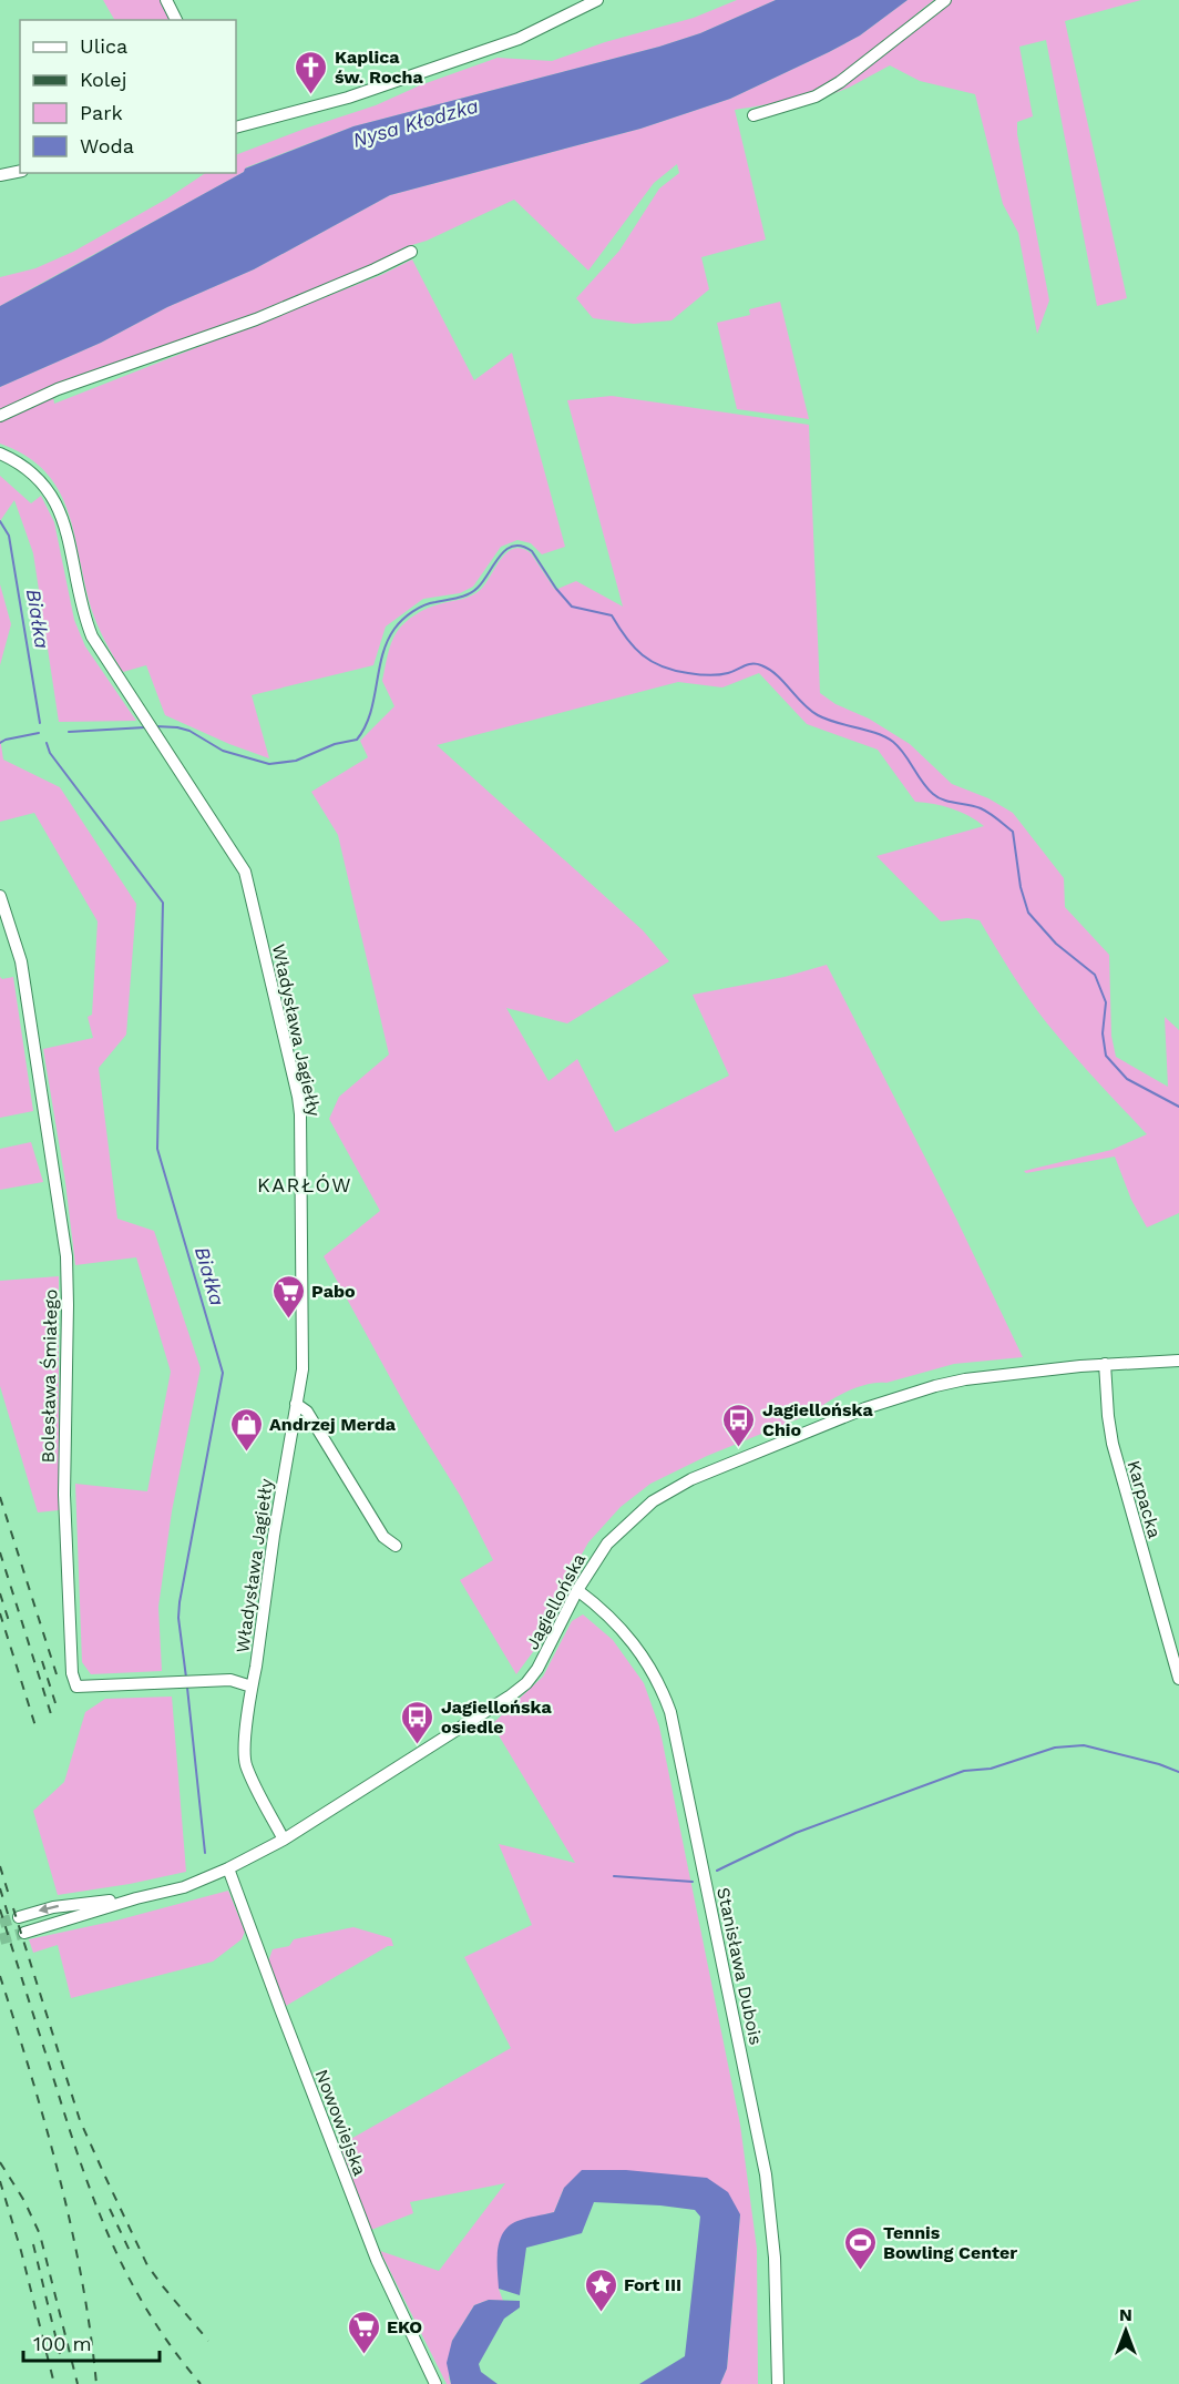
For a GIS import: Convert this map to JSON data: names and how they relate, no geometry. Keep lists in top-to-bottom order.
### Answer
{
  "streets": {
    "street": [
      "Władysława Jagiełły",
      "Bolesława Śmiałego",
      "Karpacka",
      "Jagiellońska",
      "Stanisława Dubois",
      "Nowowiejska"
    ]
  },
  "crossings": [
    ["Władysława Jagiełły", "Bolesława Śmiałego"],
    ["Władysława Jagiełły", "Jagiellońska"],
    ["Karpacka", "Jagiellońska"],
    ["Jagiellońska", "Stanisława Dubois"],
    ["Jagiellońska", "Nowowiejska"]
  ],
  "districts": ["KARŁÓW"],
  "water": ["Nysa Kłodzka", "Białka"],
  "places": {
    "church": ["Kaplica św. Rocha"],
    "supermarket": ["Pabo", "EKO"],
    "bus stop": ["Jagiellońska Chio", "Jagiellońska osiedle"],
    "shop": ["Andrzej Merda"],
    "sports": ["Tennis Bowling Center"],
    "place": ["Fort III"]
  },
  "legend": [
    "Ulica",
    "Kolej",
    "Park",
    "Woda"
  ],
  "scale_bar": "100 m",
  "north": "top"
}
